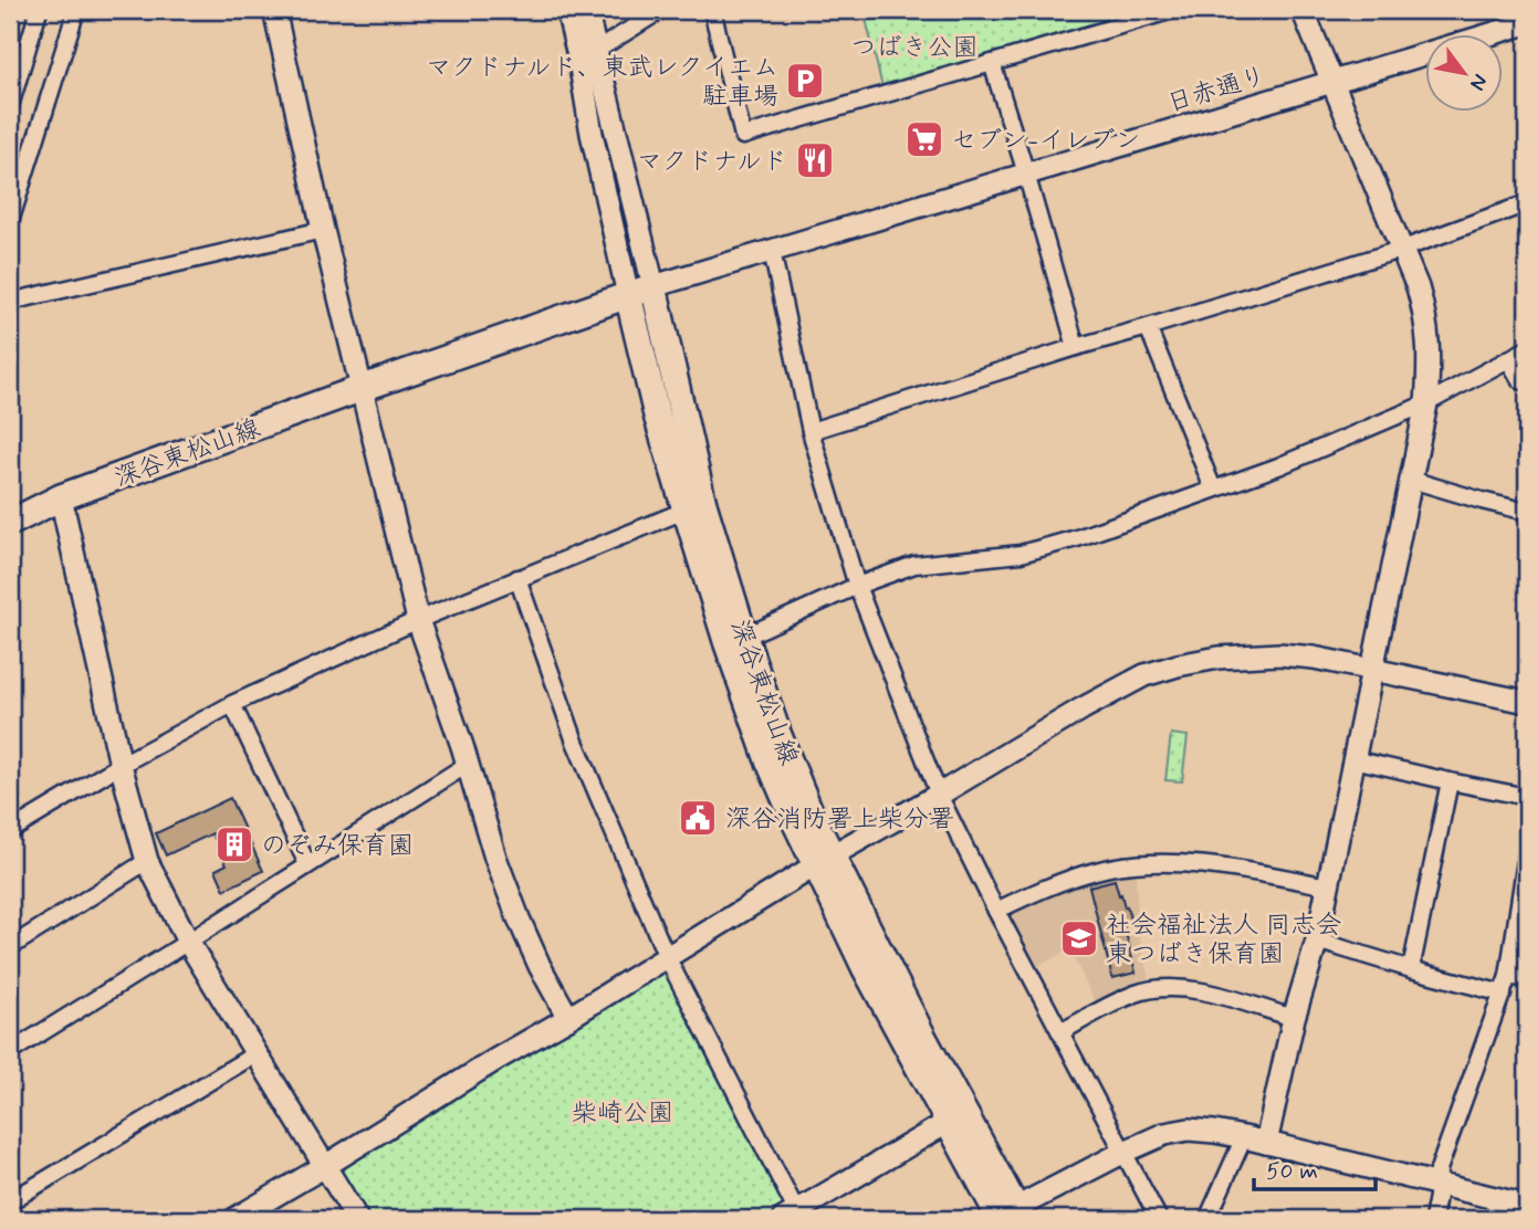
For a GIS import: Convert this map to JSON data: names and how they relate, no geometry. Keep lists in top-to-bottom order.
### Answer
{
  "streets": {
    "main road": ["深谷東松山線"],
    "street": ["日赤通り"]
  },
  "crossings": [
    ["日赤通り", "深谷東松山線"]
  ],
  "parks": ["つばき公園", "柴崎公園"],
  "places": {
    "parking": ["マクドナルド、東武レクイエム 駐車場"],
    "supermarket": ["セブン-イレブン"],
    "restaurant": ["マクドナルド"],
    "public building": ["深谷消防署上柴分署"],
    "building": ["のぞみ保育園"],
    "school or university": ["社会福祉法人 同志会 東つばき保育園"]
  },
  "scale_bar": "50 m",
  "north": "bottom right"
}
